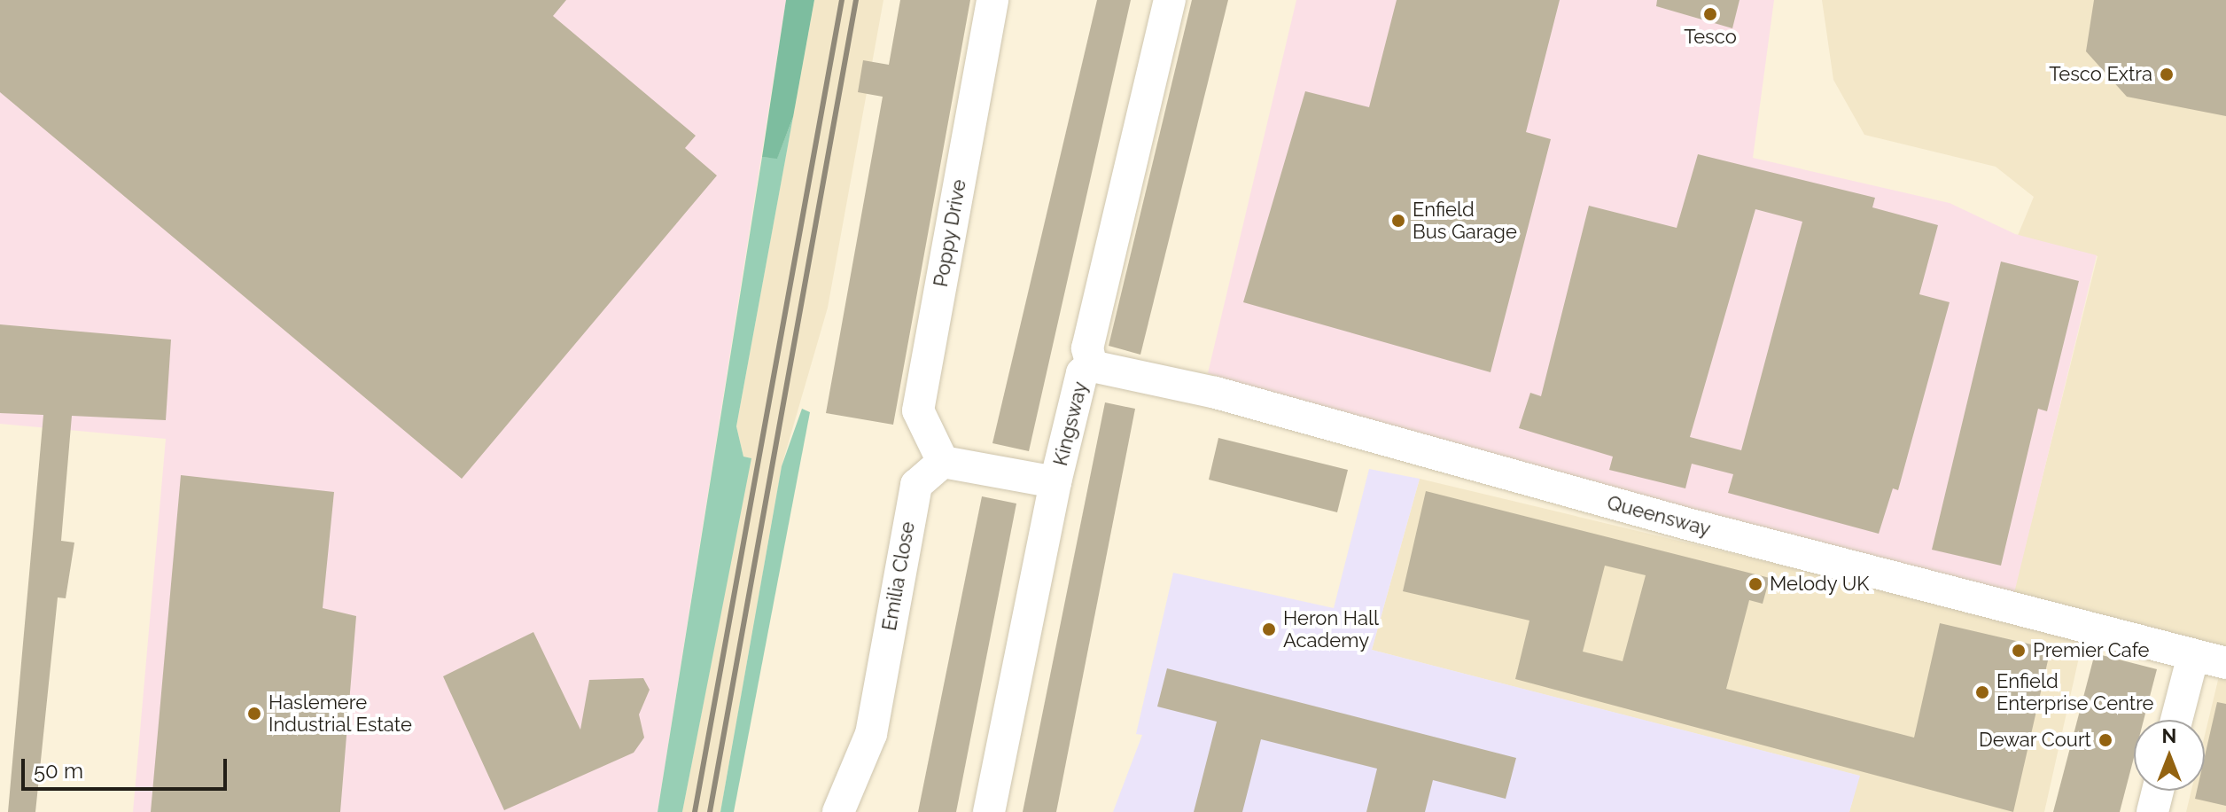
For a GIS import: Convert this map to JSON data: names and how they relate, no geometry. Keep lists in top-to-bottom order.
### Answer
{
  "streets": {
    "street": [
      "Poppy Drive",
      "Kingsway",
      "Queensway",
      "Emilia Close"
    ]
  },
  "crossings": [
    ["Poppy Drive", "Emilia Close"],
    ["Kingsway", "Queensway"]
  ],
  "places": [
    "Tesco",
    "Tesco Extra",
    "Enfield Bus Garage",
    "Melody UK",
    "Heron Hall Academy",
    "Premier Cafe",
    "Enfield Enterprise Centre",
    "Haslemere Industrial Estate",
    "Dewar Court"
  ],
  "scale_bar": "50 m",
  "north": "top"
}
